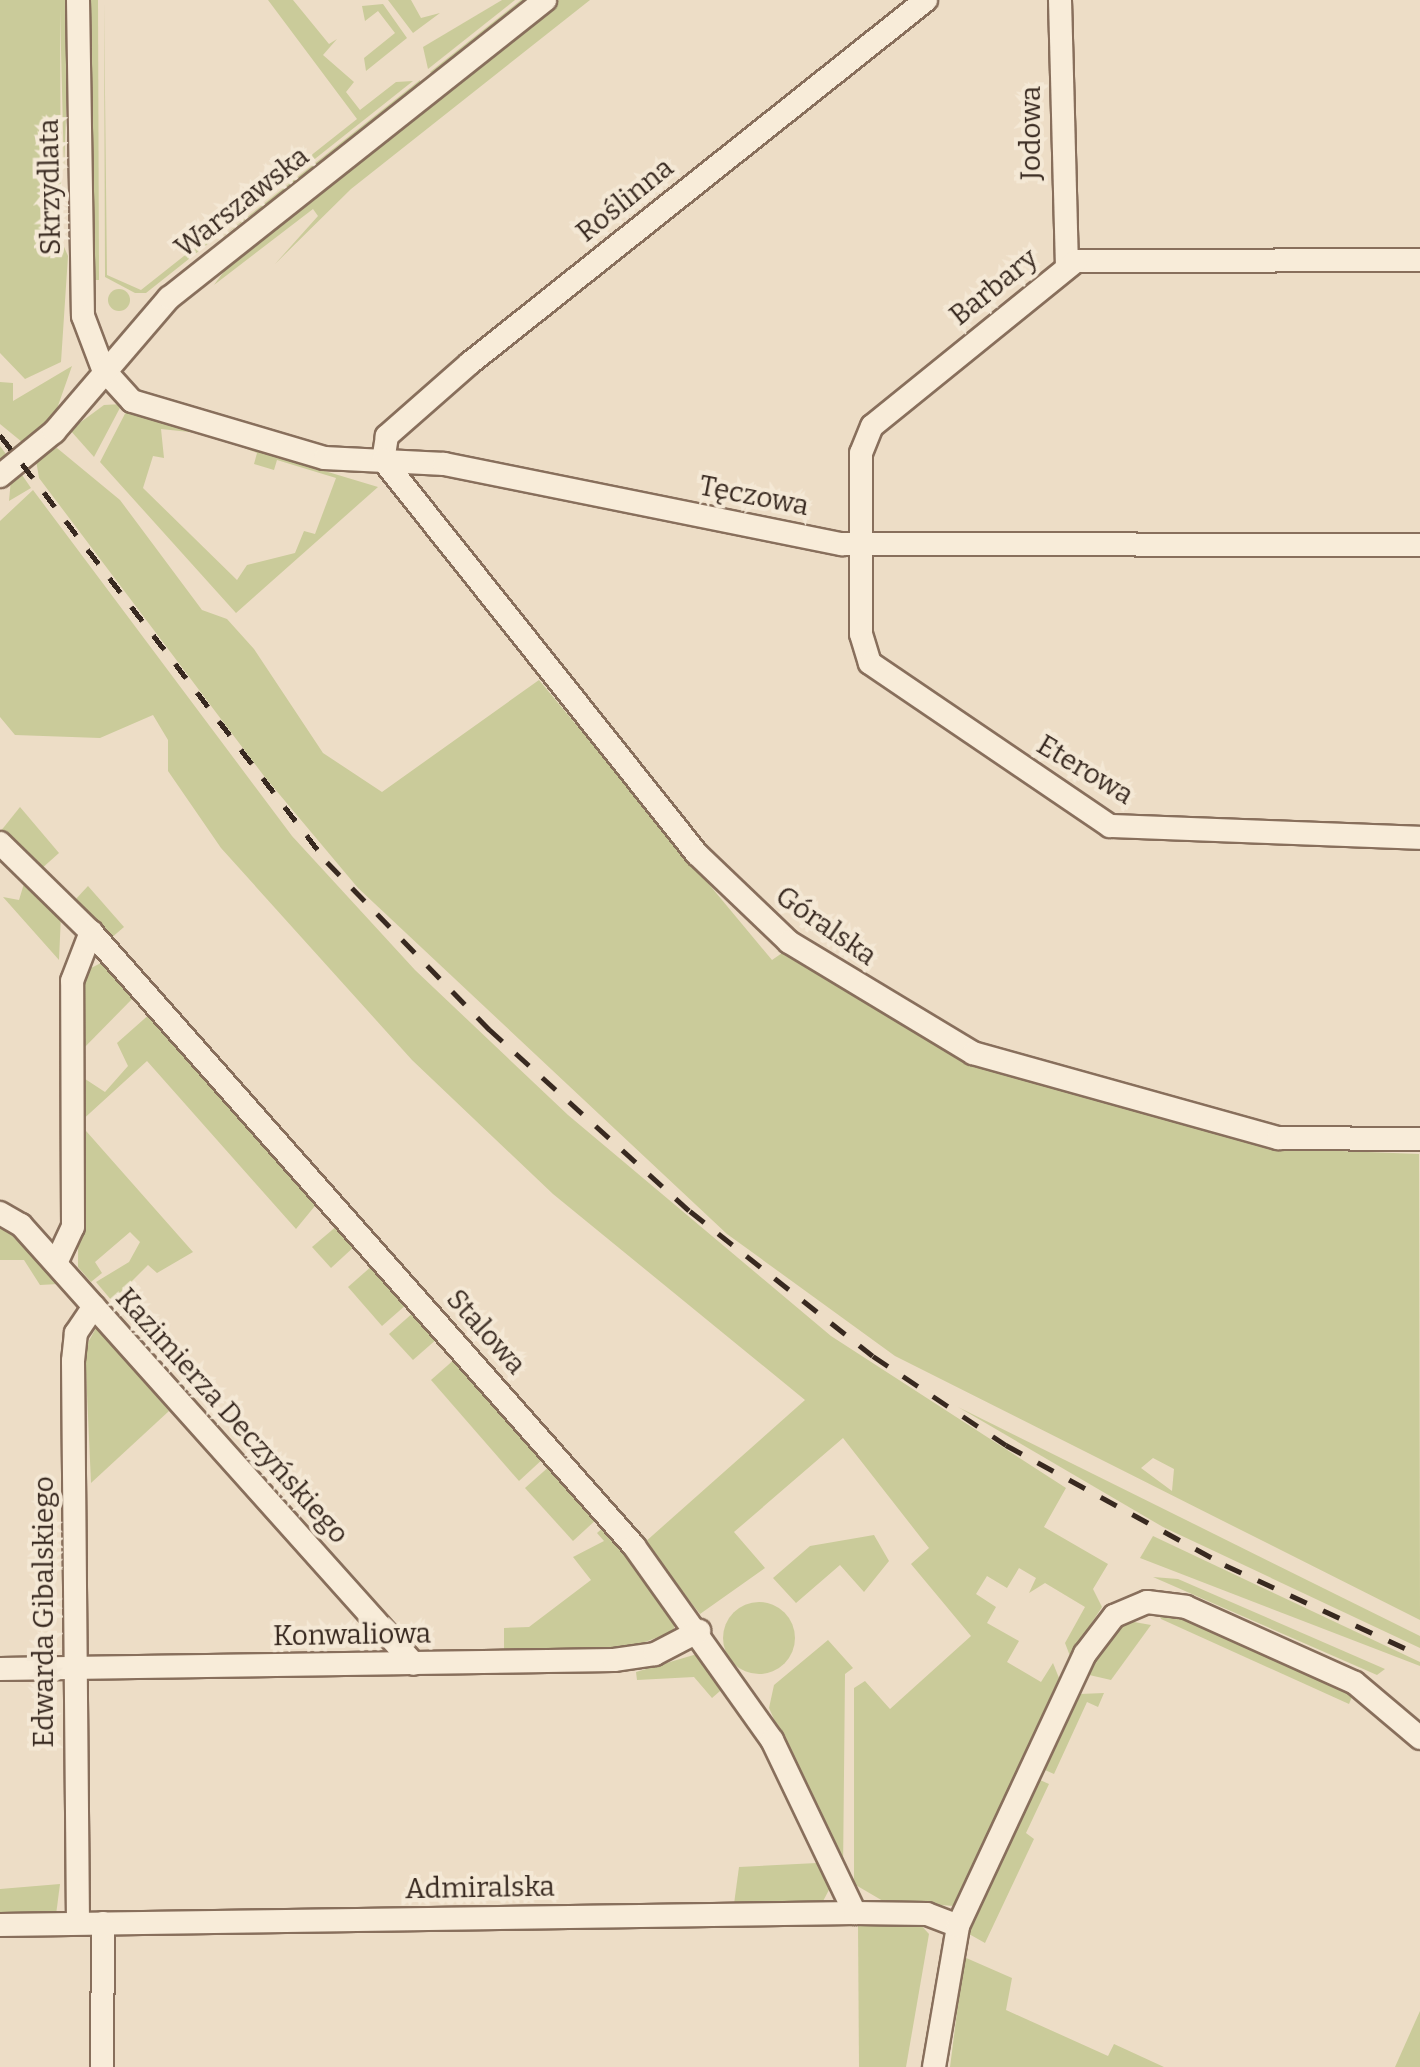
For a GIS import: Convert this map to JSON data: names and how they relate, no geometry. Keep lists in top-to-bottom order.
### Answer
{
  "streets": {
    "street": [
      "Jodowa",
      "Skrzydlata",
      "Roślinna",
      "Warszawska",
      "Barbary",
      "Tęczowa",
      "Eterowa",
      "Góralska",
      "Stalowa",
      "Kazimierza Deczyńskiego",
      "Edwarda Gibalskiego",
      "Konwaliowa",
      "Admiralska"
    ]
  },
  "crossings": [
    ["Jodowa", "Barbary"],
    ["Skrzydlata", "Warszawska"],
    ["Skrzydlata", "Tęczowa"],
    ["Roślinna", "Tęczowa"],
    ["Roślinna", "Góralska"],
    ["Warszawska", "Tęczowa"],
    ["Barbary", "Tęczowa"],
    ["Barbary", "Eterowa"],
    ["Tęczowa", "Eterowa"],
    ["Tęczowa", "Góralska"],
    ["Stalowa", "Konwaliowa"],
    ["Stalowa", "Admiralska"],
    ["Kazimierza Deczyńskiego", "Edwarda Gibalskiego"],
    ["Kazimierza Deczyńskiego", "Konwaliowa"],
    ["Edwarda Gibalskiego", "Konwaliowa"],
    ["Edwarda Gibalskiego", "Admiralska"]
  ]
}
